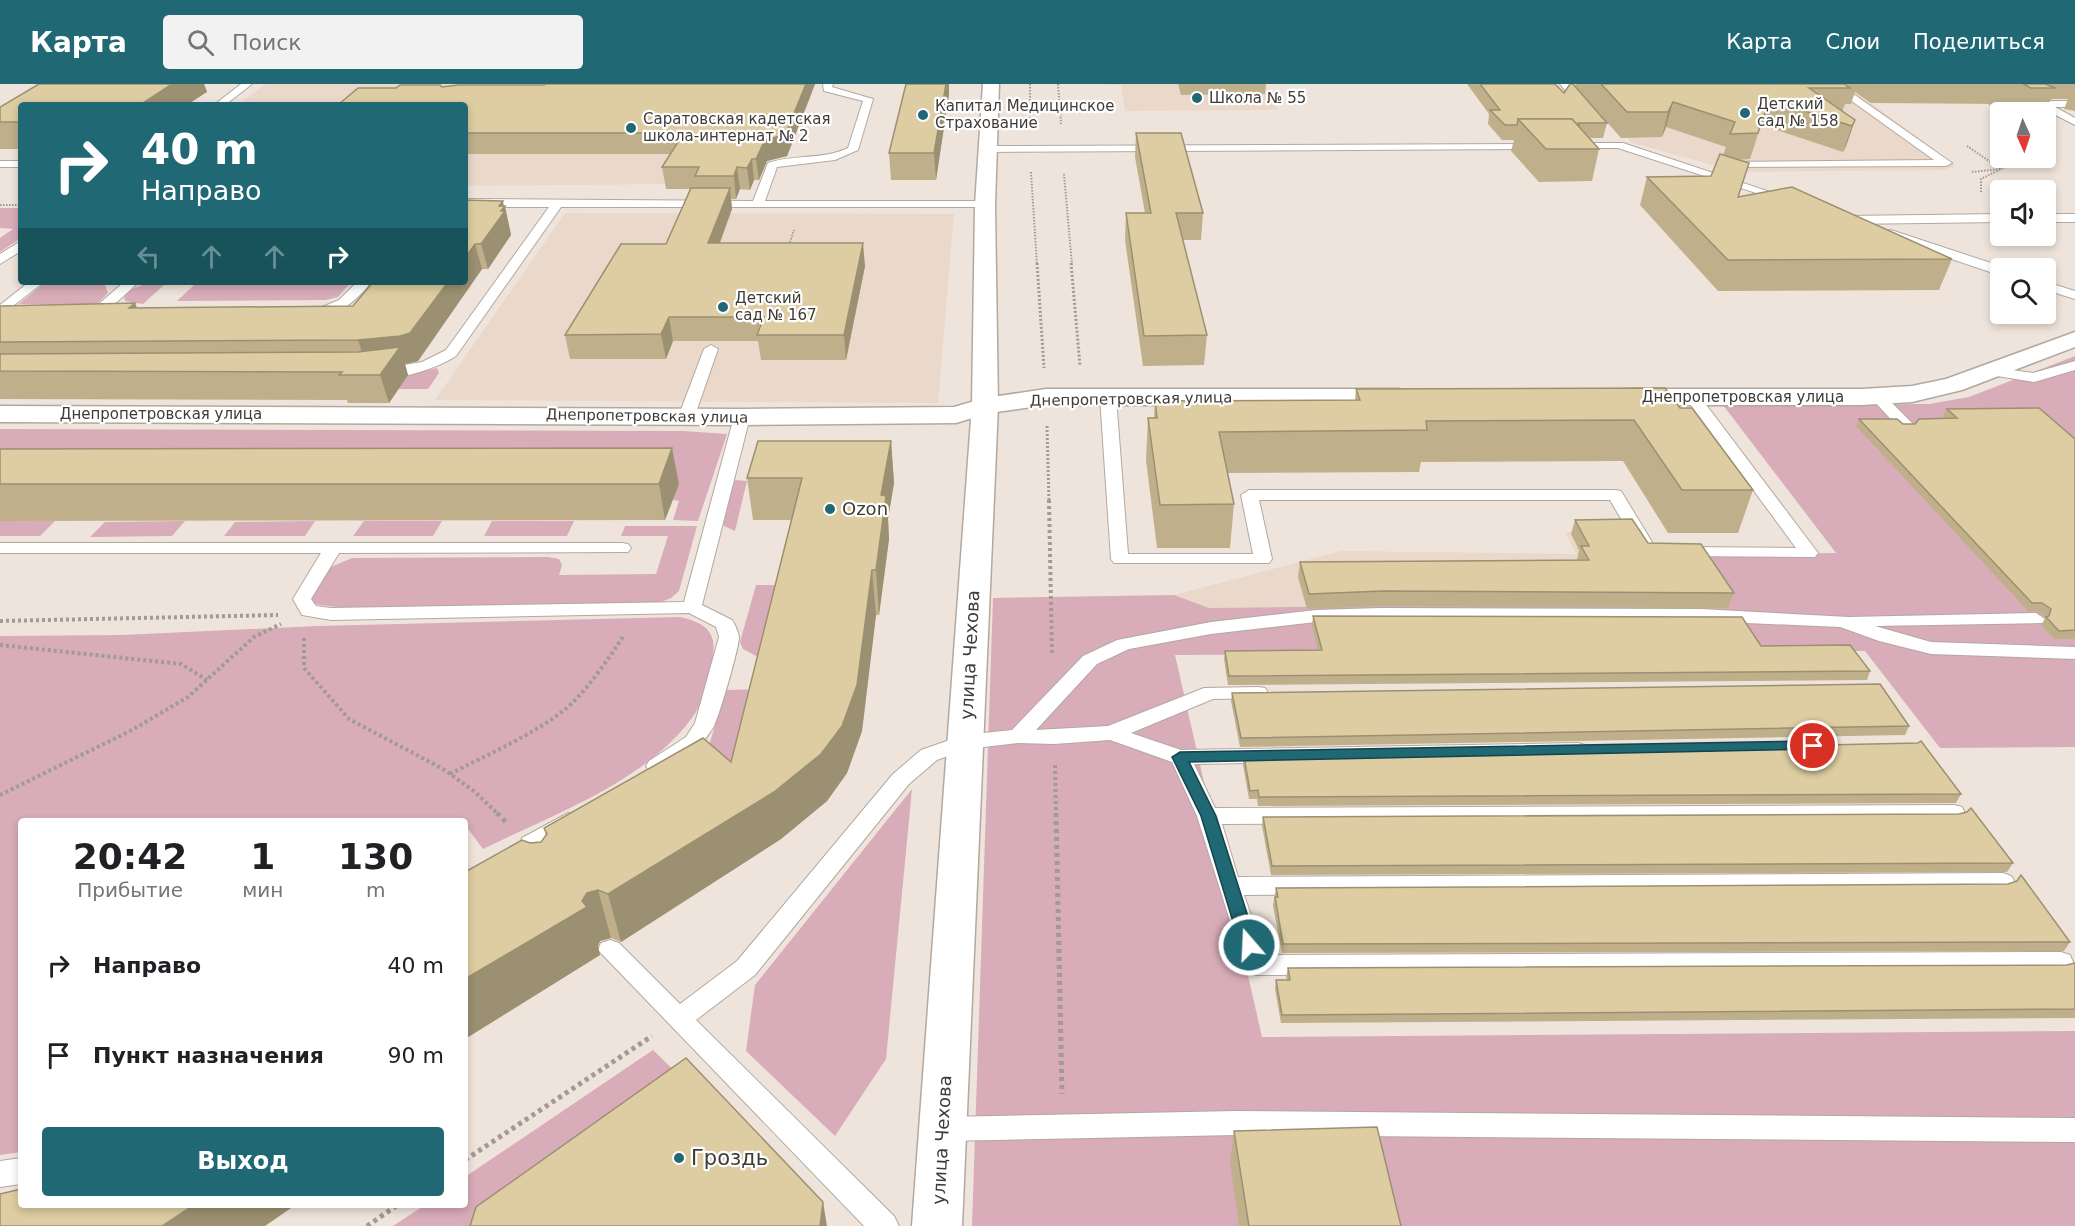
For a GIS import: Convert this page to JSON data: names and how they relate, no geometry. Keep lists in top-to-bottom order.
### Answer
{
  "streets": {
    "street": ["Днепропетровская улица", "улица Чехова"]
  },
  "crossings": [
    ["Днепропетровская улица", "улица Чехова"]
  ],
  "places": [
    "Школа № 55",
    "Детский сад № 158",
    "Капитал Медицинское Страхование",
    "Саратовская кадетская школа-интернат № 2",
    "Детский сад № 167",
    "Ozon",
    "Гроздь"
  ],
  "north": "bottom",
  "page": {
    "header": "Карта",
    "search": "Поиск",
    "nav": ["Карта", "Слои", "Поделиться"],
    "turn": ["40 m", "Направо"],
    "eta": [
      "20:42",
      "Прибытие",
      "1",
      "мин",
      "130",
      "m"
    ],
    "list": [
      {
        "name": "Направо",
        "value": "40 m"
      },
      {
        "name": "Пункт назначения",
        "value": "90 m"
      }
    ],
    "buttons": "Выход"
  }
}
